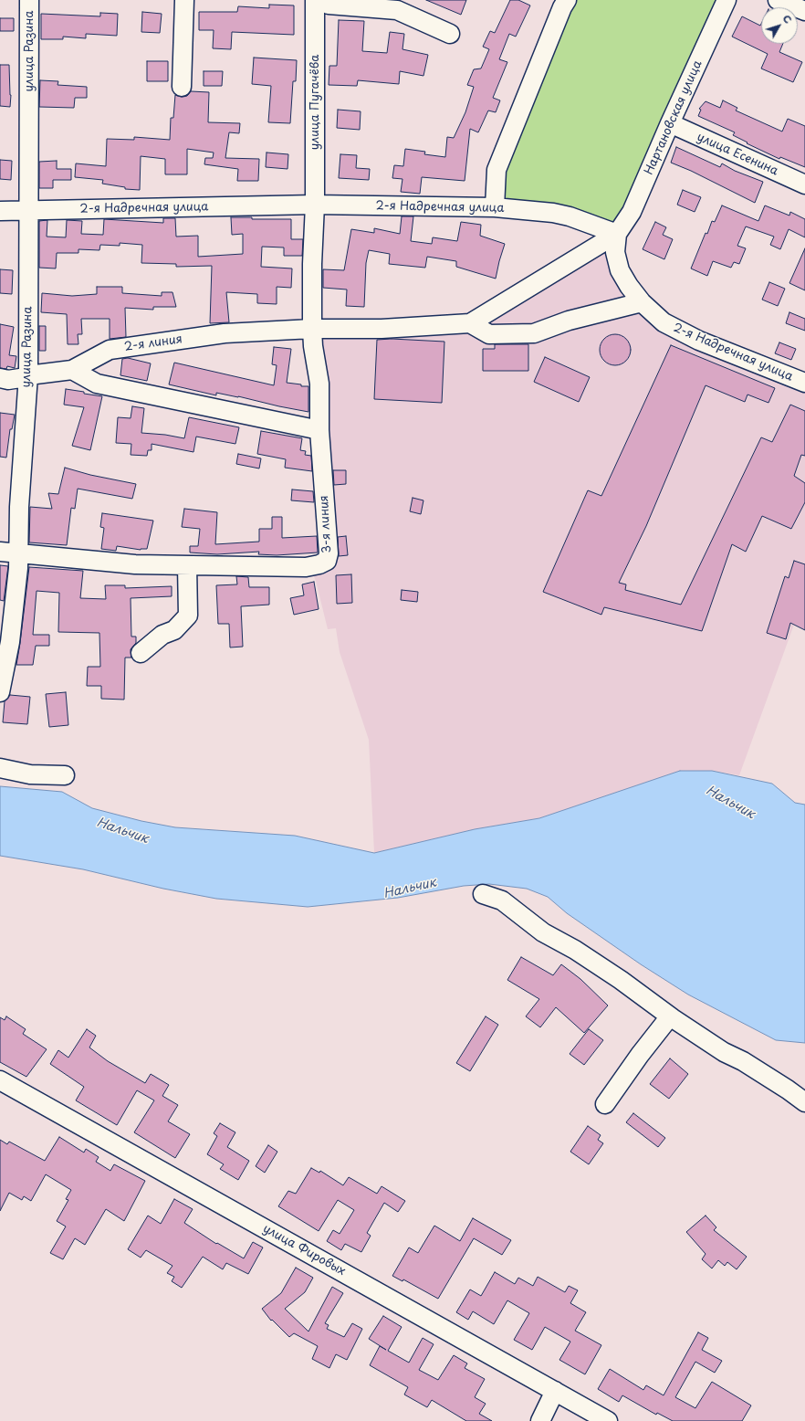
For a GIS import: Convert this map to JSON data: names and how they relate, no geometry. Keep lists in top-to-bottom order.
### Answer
{
  "streets": {
    "street": [
      "улица Разина",
      "улица Пугачёва",
      "Нартановская улица",
      "улица Есенина",
      "2-я Надречная улица",
      "2-я линия",
      "3-я линия",
      "улица Фировых"
    ]
  },
  "crossings": [
    ["улица Разина", "2-я Надречная улица"],
    ["улица Разина", "2-я линия"],
    ["улица Разина", "3-я линия"],
    ["улица Пугачёва", "2-я Надречная улица"],
    ["улица Пугачёва", "3-я линия"],
    ["Нартановская улица", "улица Есенина"],
    ["Нартановская улица", "2-я Надречная улица"],
    ["2-я Надречная улица", "3-я линия"],
    ["2-я линия", "3-я линия"]
  ],
  "water": ["Нальчик"],
  "north": "top right"
}
